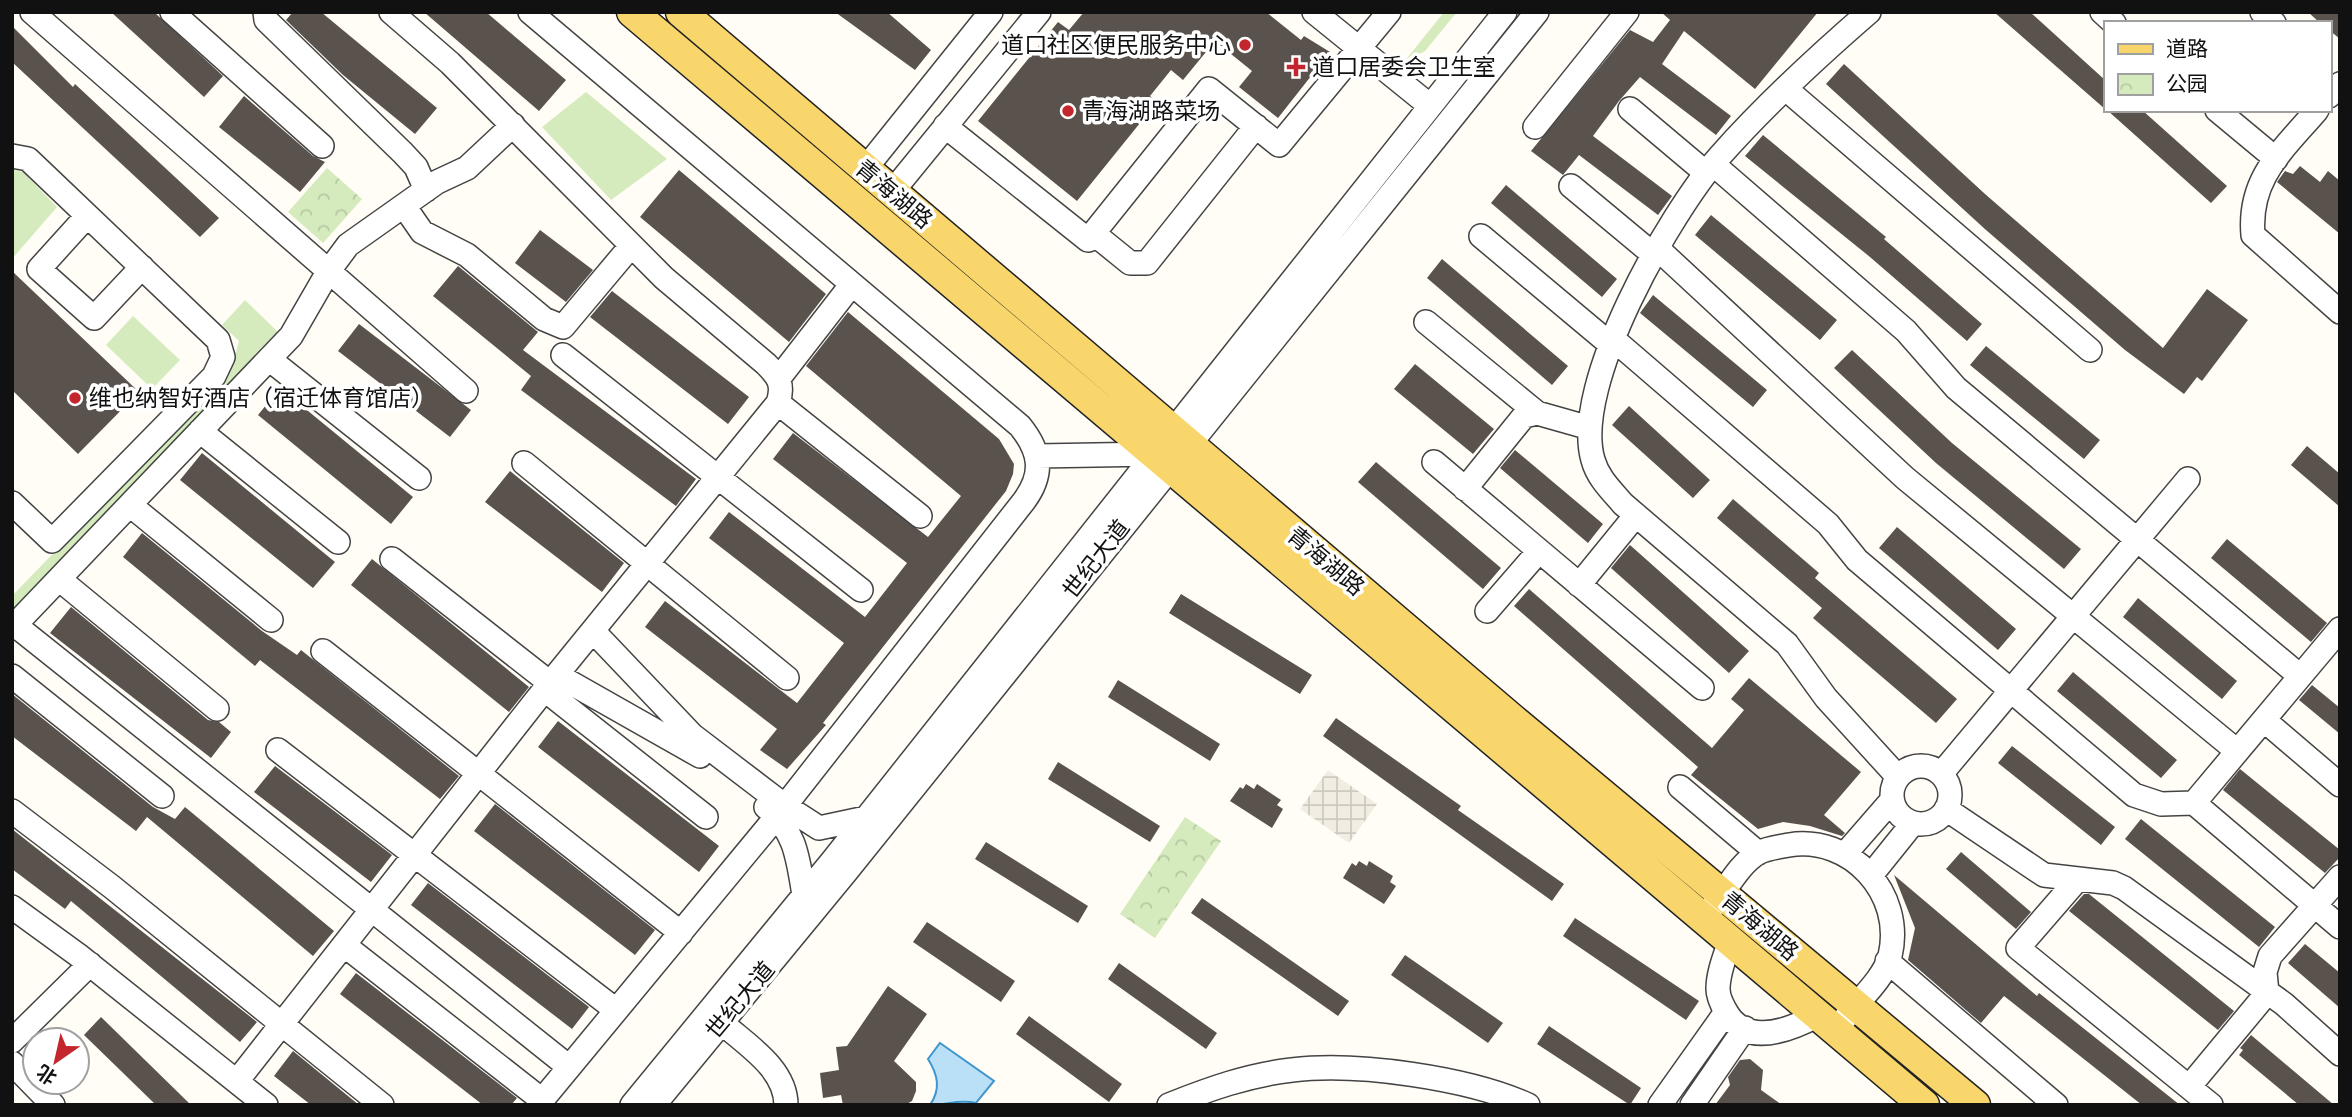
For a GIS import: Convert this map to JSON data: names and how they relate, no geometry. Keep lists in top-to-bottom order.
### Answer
{
  "streets": {
    "main road": ["青海湖路"],
    "street": ["世纪大道"]
  },
  "crossings": [
    ["青海湖路", "世纪大道"]
  ],
  "places": {
    "other": ["道口社区便民服务中心", "青海湖路菜场", "维也纳智好酒店（宿迁体育馆店）"],
    "health": ["道口居委会卫生室"]
  },
  "legend": ["道路", "公园"],
  "north": "bottom left"
}
